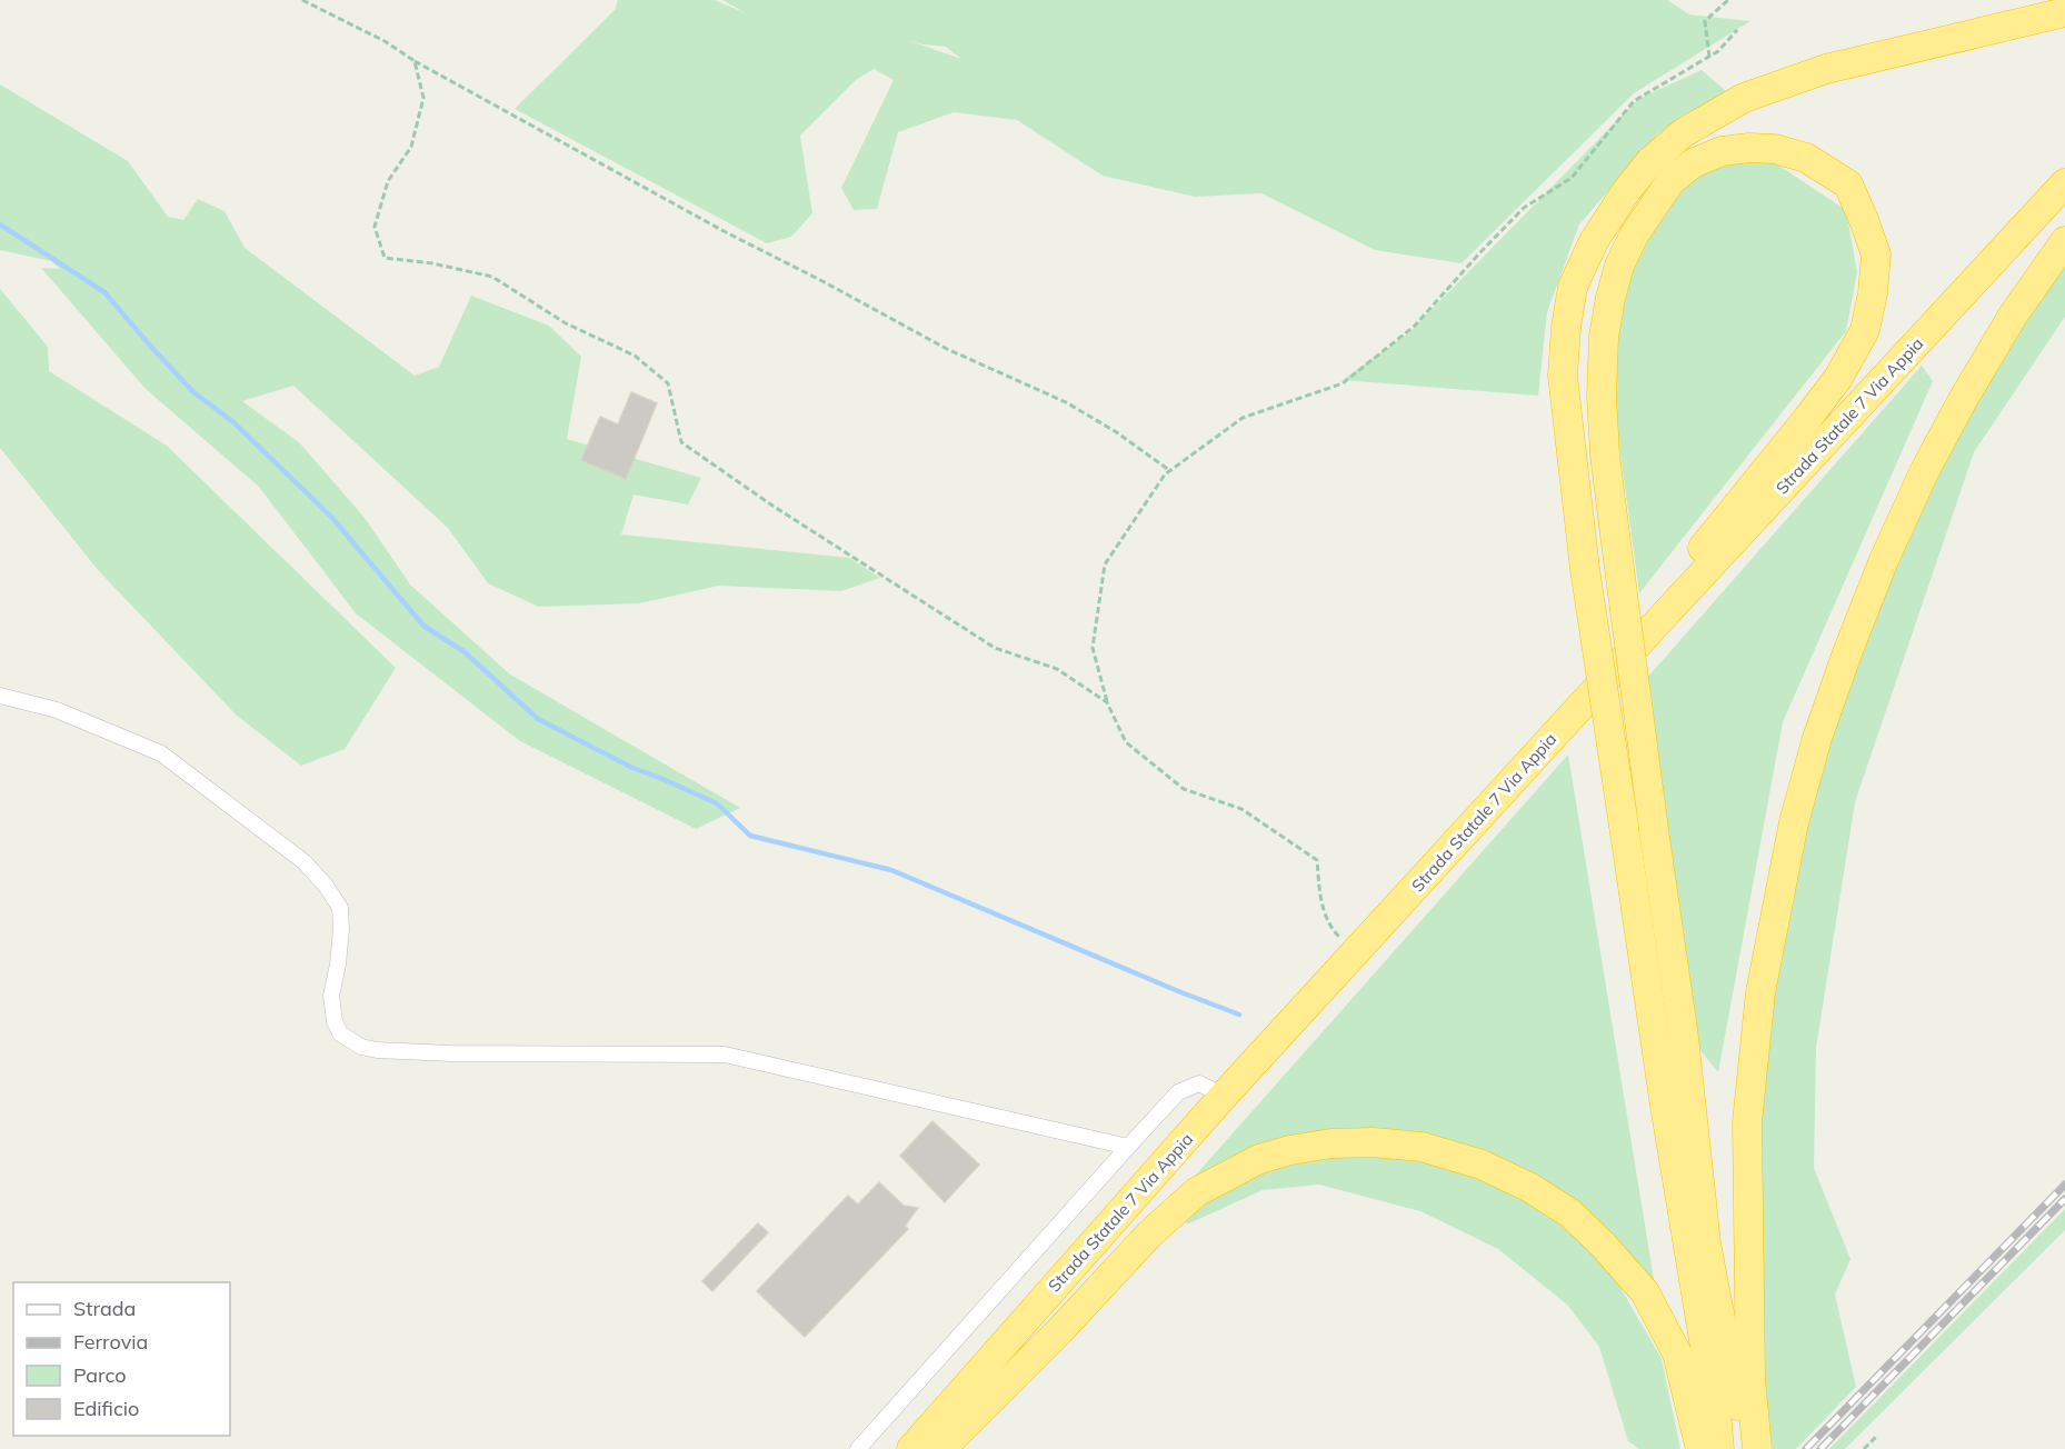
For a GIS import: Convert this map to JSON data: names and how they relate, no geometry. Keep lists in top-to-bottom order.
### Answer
{
  "streets": {
    "highway": ["Strada Statale 7 Via Appia"]
  },
  "legend": [
    "Strada",
    "Ferrovia",
    "Parco",
    "Edificio"
  ]
}
